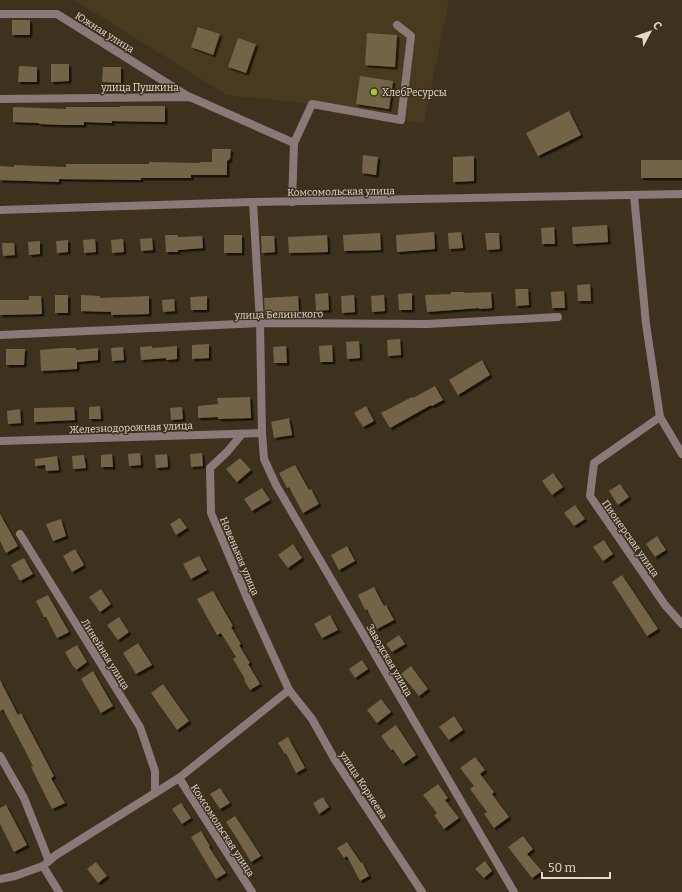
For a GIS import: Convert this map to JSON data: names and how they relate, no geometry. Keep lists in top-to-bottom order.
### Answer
{
  "streets": {
    "street": [
      "Южная улица",
      "улица Пушкина",
      "Комсомольская улица",
      "улица Белинского",
      "Железнодорожная улица",
      "Пионерская улица",
      "Новенькая улица",
      "Линейная улица",
      "Заводская улица",
      "улица Корнеева"
    ]
  },
  "crossings": [
    ["Южная улица", "улица Пушкина"],
    ["Комсомольская улица", "Заводская улица"],
    ["улица Белинского", "Заводская улица"],
    ["Железнодорожная улица", "Новенькая улица"],
    ["Железнодорожная улица", "Заводская улица"],
    ["Новенькая улица", "улица Корнеева"]
  ],
  "places": ["ХлебРесурсы"],
  "scale_bar": "50 m",
  "north": "top right"
}
